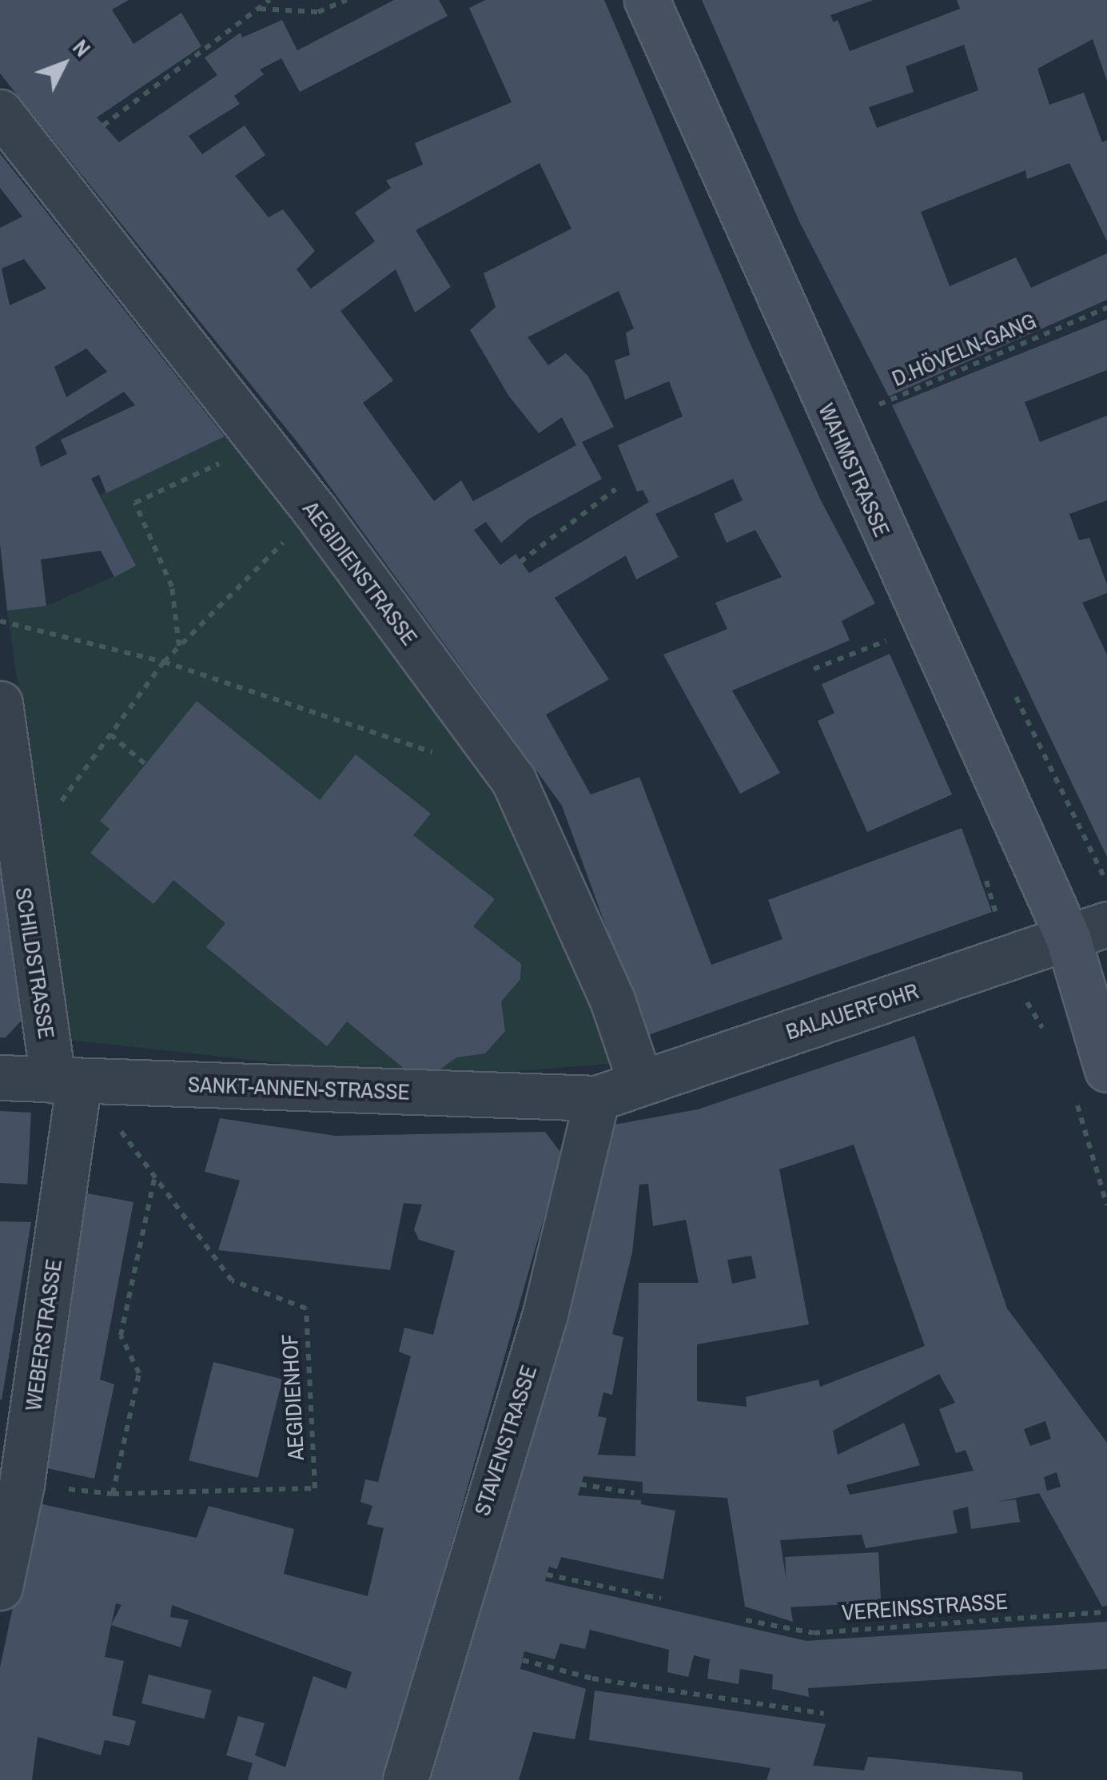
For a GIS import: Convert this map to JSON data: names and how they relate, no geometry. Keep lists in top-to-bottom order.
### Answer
{
  "streets": {
    "street": [
      "WAHMSTRASSE",
      "AEGIDIENSTRASSE",
      "SCHILDSTRASSE",
      "BALAUERFOHR",
      "SANKT-ANNEN-STRASSE",
      "WEBERSTRASSE",
      "STAVENSTRASSE"
    ],
    "path": ["D.HÖVELN-GANG", "AEGIDIENHOF", "VEREINSSTRASSE"]
  },
  "crossings": [
    ["D.HÖVELN-GANG", "WAHMSTRASSE"],
    ["WAHMSTRASSE", "BALAUERFOHR"],
    ["AEGIDIENSTRASSE", "BALAUERFOHR"],
    ["SCHILDSTRASSE", "SANKT-ANNEN-STRASSE"],
    ["SCHILDSTRASSE", "WEBERSTRASSE"],
    ["SCHILDSTRASSE", "AEGIDIENHOF"],
    ["BALAUERFOHR", "SANKT-ANNEN-STRASSE"],
    ["BALAUERFOHR", "STAVENSTRASSE"],
    ["SANKT-ANNEN-STRASSE", "WEBERSTRASSE"],
    ["SANKT-ANNEN-STRASSE", "AEGIDIENHOF"],
    ["SANKT-ANNEN-STRASSE", "STAVENSTRASSE"],
    ["WEBERSTRASSE", "AEGIDIENHOF"]
  ],
  "north": "top right"
}
